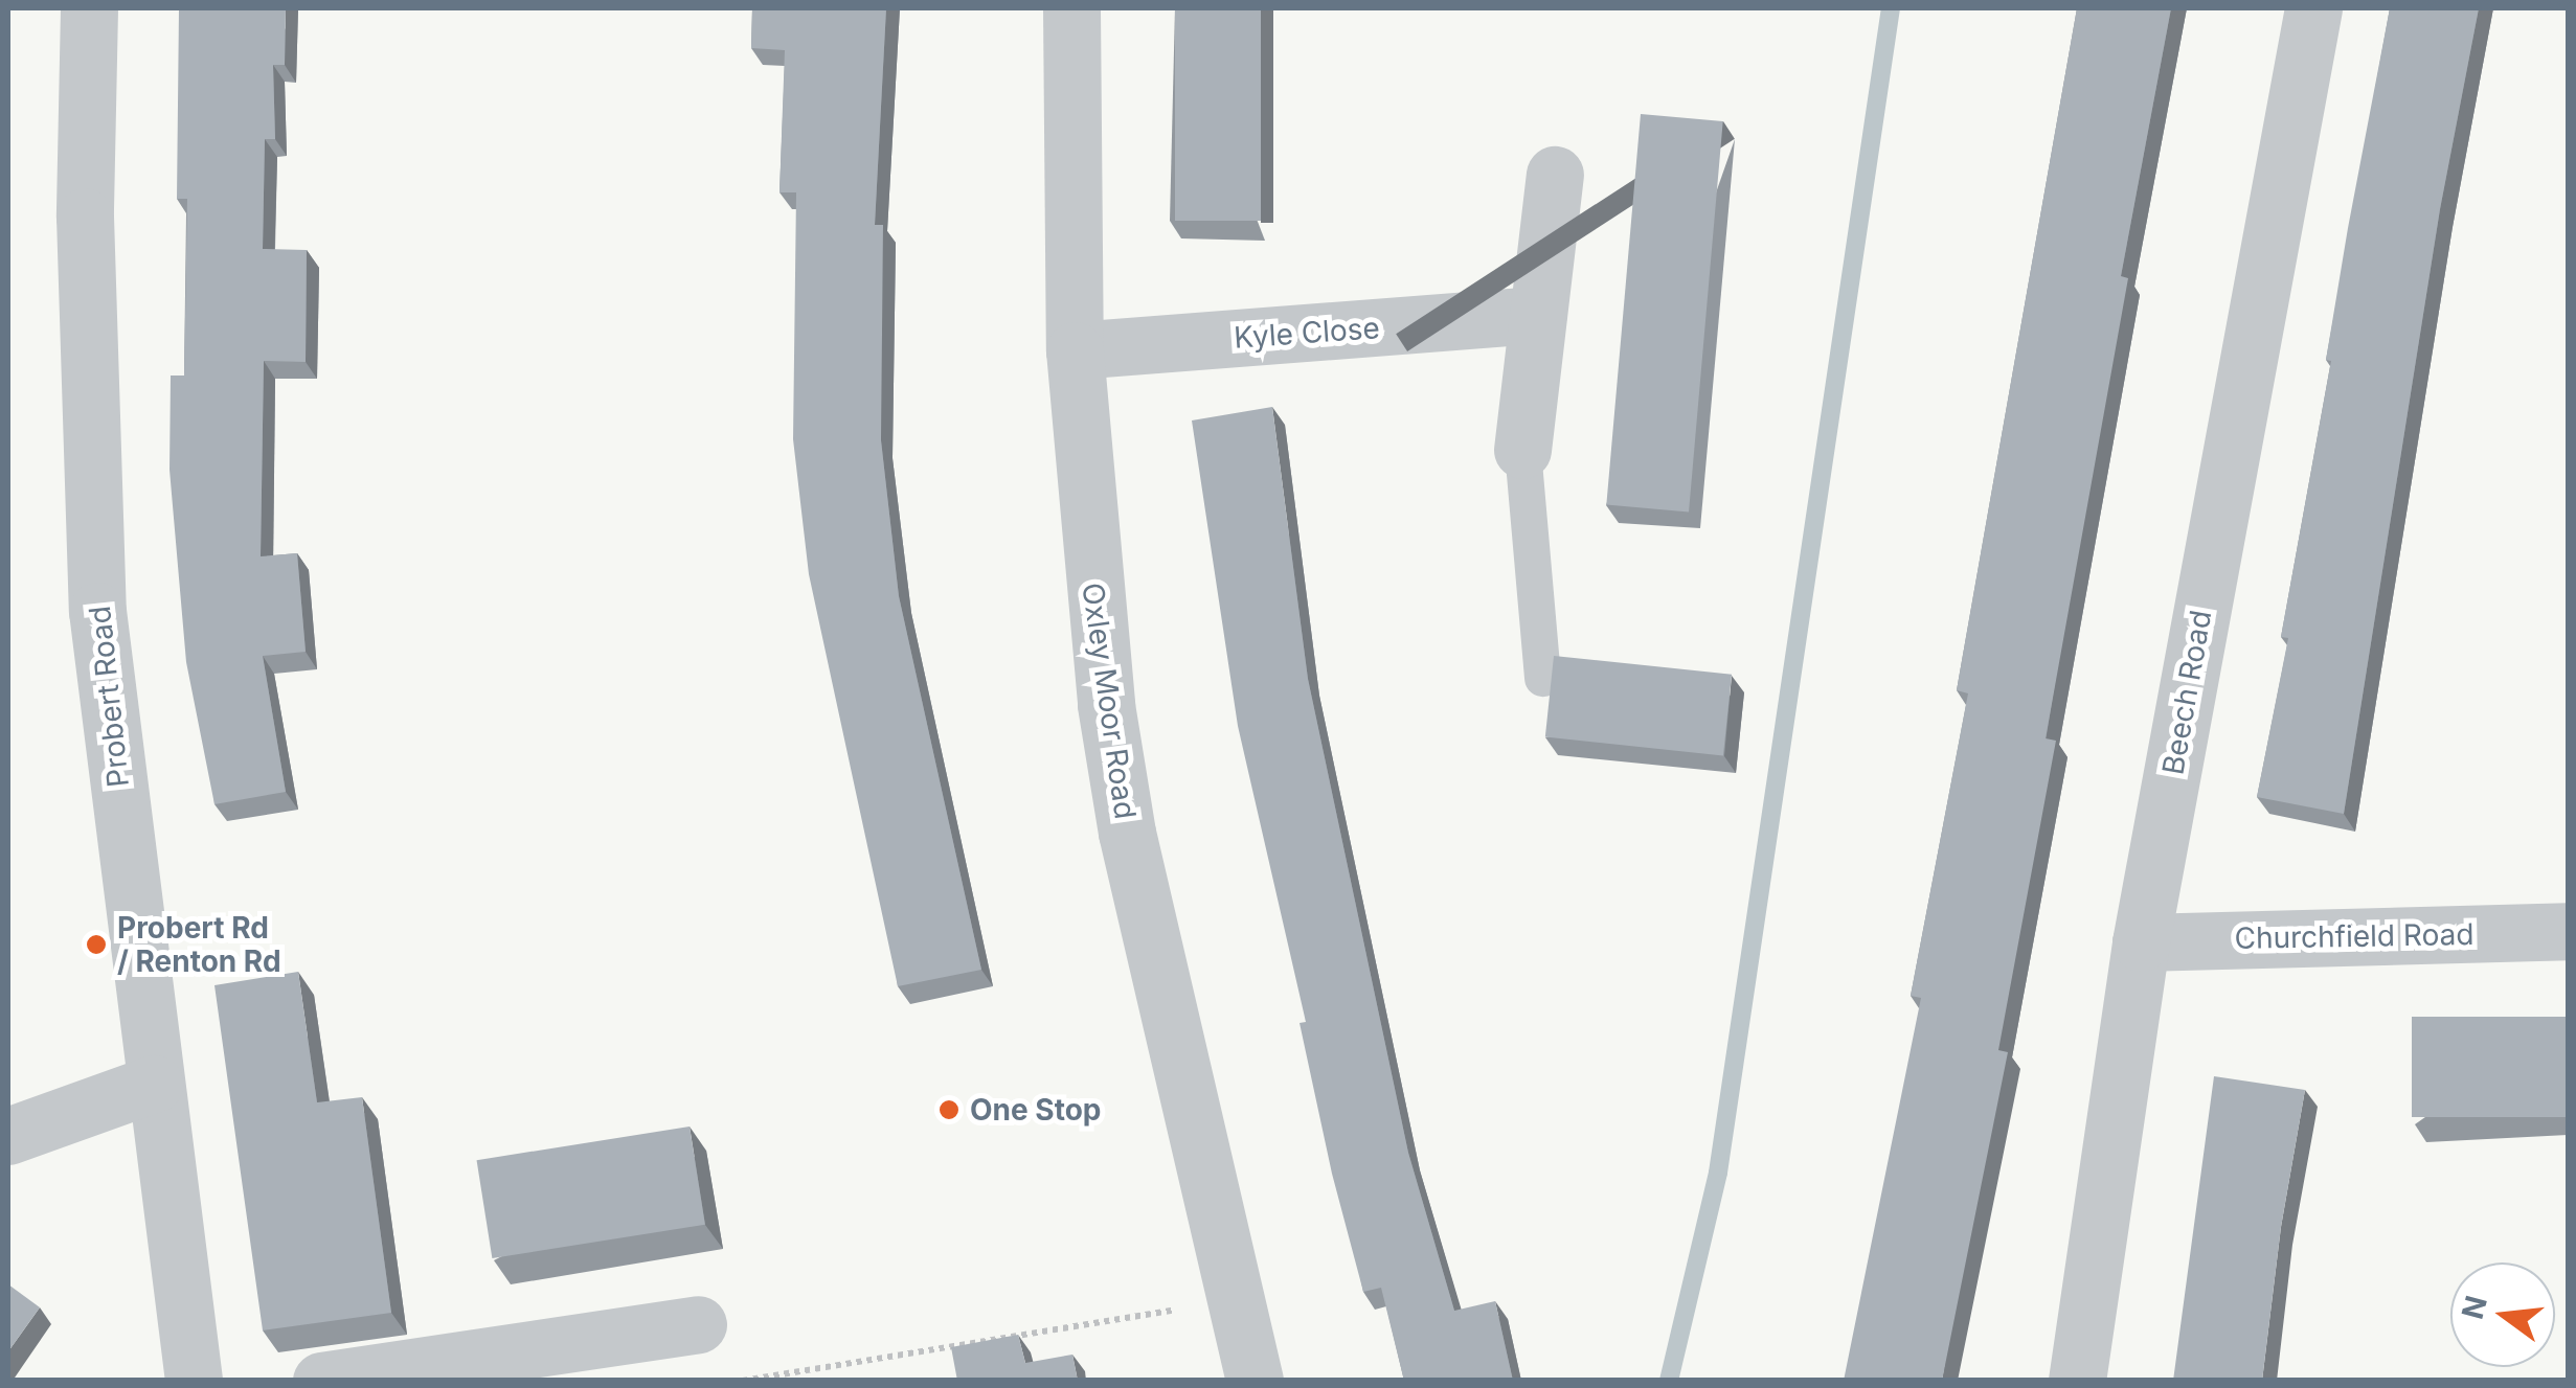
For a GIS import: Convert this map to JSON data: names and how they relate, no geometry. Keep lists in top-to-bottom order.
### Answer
{
  "streets": {
    "street": [
      "Kyle Close",
      "Beech Road",
      "Probert Road",
      "Oxley Moor Road",
      "Churchfield Road"
    ]
  },
  "crossings": [
    ["Kyle Close", "Oxley Moor Road"],
    ["Beech Road", "Churchfield Road"]
  ],
  "places": ["Probert Rd / Renton Rd", "One Stop"],
  "north": "left"
}
